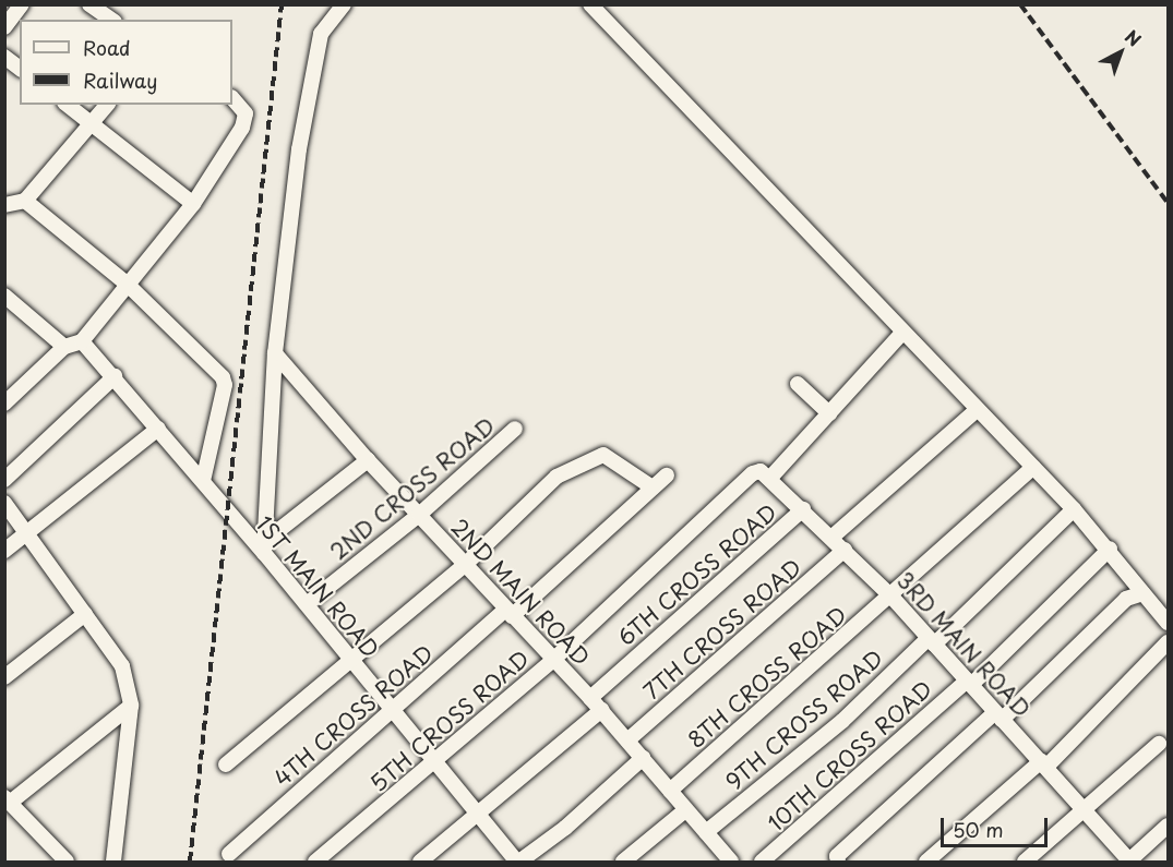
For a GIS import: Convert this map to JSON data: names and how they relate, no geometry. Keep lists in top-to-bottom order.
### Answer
{
  "streets": {
    "street": [
      "2ND CROSS ROAD",
      "6TH CROSS ROAD",
      "1ST MAIN ROAD",
      "2ND MAIN ROAD",
      "7TH CROSS ROAD",
      "3RD MAIN ROAD",
      "8TH CROSS ROAD",
      "4TH CROSS ROAD",
      "9TH CROSS ROAD",
      "5TH CROSS ROAD",
      "10TH CROSS ROAD"
    ]
  },
  "crossings": [
    ["2ND CROSS ROAD", "1ST MAIN ROAD"],
    ["2ND CROSS ROAD", "2ND MAIN ROAD"],
    ["6TH CROSS ROAD", "2ND MAIN ROAD"],
    ["6TH CROSS ROAD", "3RD MAIN ROAD"],
    ["1ST MAIN ROAD", "4TH CROSS ROAD"],
    ["1ST MAIN ROAD", "5TH CROSS ROAD"],
    ["2ND MAIN ROAD", "7TH CROSS ROAD"],
    ["2ND MAIN ROAD", "8TH CROSS ROAD"],
    ["2ND MAIN ROAD", "4TH CROSS ROAD"],
    ["2ND MAIN ROAD", "9TH CROSS ROAD"],
    ["2ND MAIN ROAD", "5TH CROSS ROAD"],
    ["7TH CROSS ROAD", "3RD MAIN ROAD"],
    ["3RD MAIN ROAD", "8TH CROSS ROAD"],
    ["3RD MAIN ROAD", "9TH CROSS ROAD"],
    ["3RD MAIN ROAD", "5TH CROSS ROAD"],
    ["3RD MAIN ROAD", "10TH CROSS ROAD"]
  ],
  "legend": ["Road", "Railway"],
  "scale_bar": "50 m",
  "north": "top right"
}
